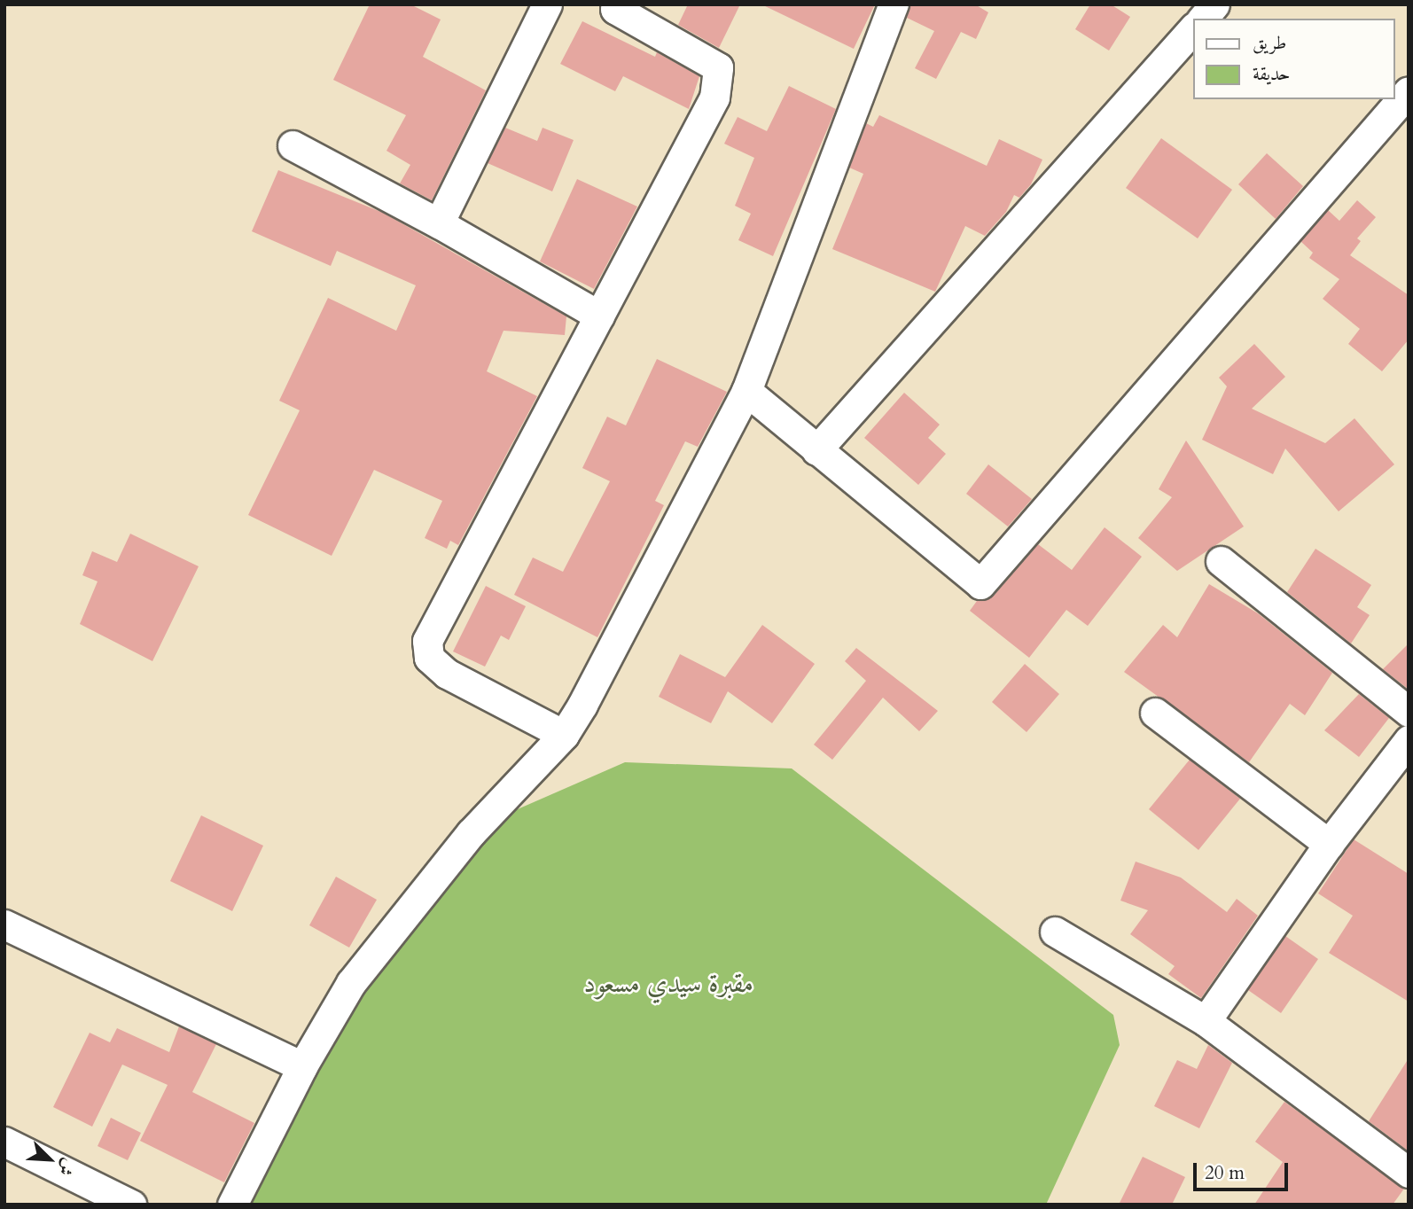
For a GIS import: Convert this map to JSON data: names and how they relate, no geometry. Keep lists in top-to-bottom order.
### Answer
{
  "parks": ["مقبرة سيدي مسعود"],
  "legend": ["طريق", "حديقة"],
  "scale_bar": "20 m",
  "north": "bottom right"
}
